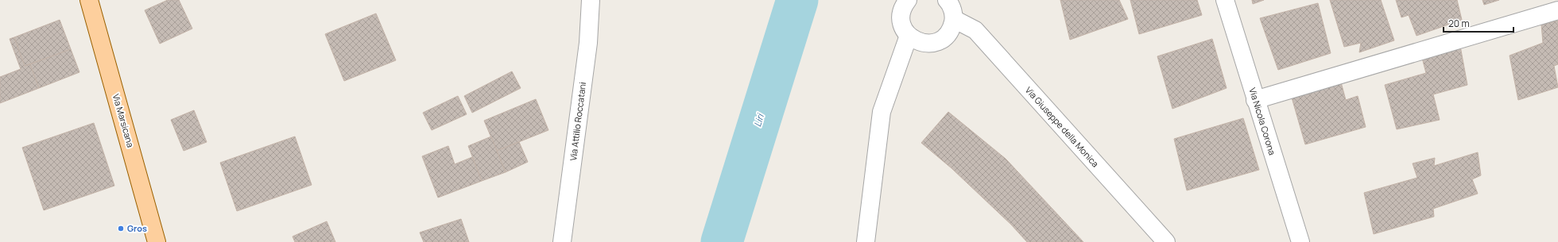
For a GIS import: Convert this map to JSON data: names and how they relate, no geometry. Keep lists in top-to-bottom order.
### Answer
{
  "streets": {
    "main road": ["Via Marsicana"],
    "street": ["Via Attilio Roccatani", "Via Nicola Corona", "Via Giuseppe della Monica"]
  },
  "water": ["Liri"],
  "places": ["Gros"],
  "scale_bar": "20 m"
}
